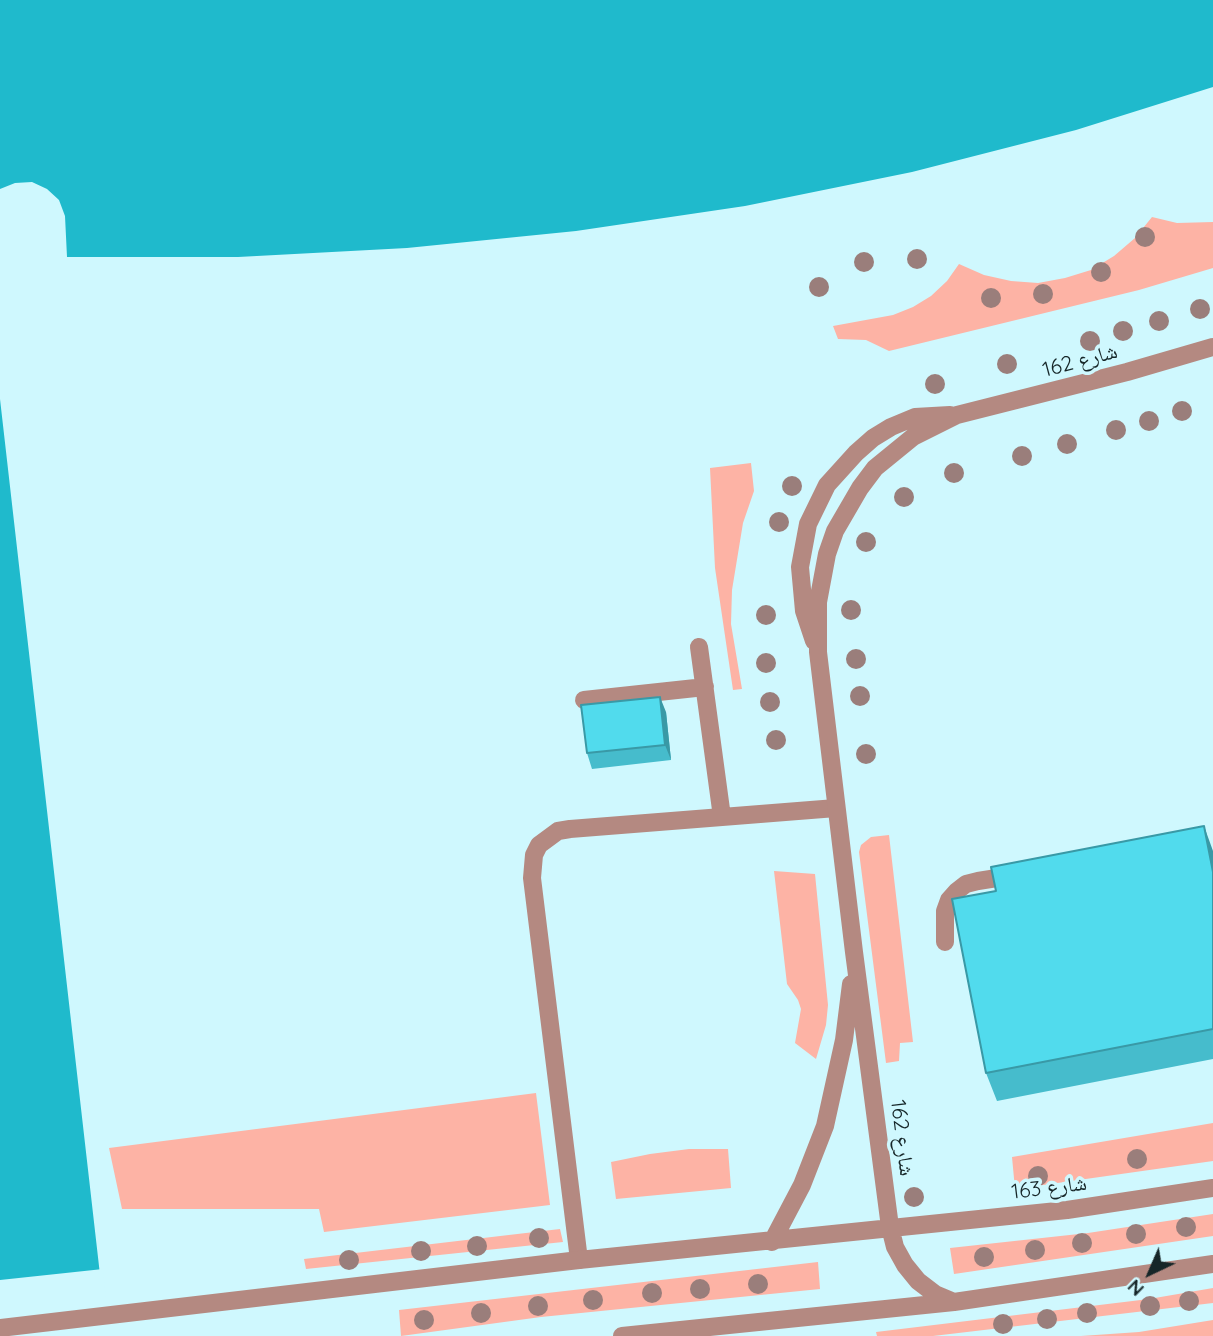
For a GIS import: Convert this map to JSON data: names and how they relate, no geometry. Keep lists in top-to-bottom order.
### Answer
{
  "streets": {
    "street": ["شارع 162", "شارع 163"]
  },
  "crossings": [
    ["شارع 162", "شارع 163"]
  ],
  "north": "bottom left"
}
